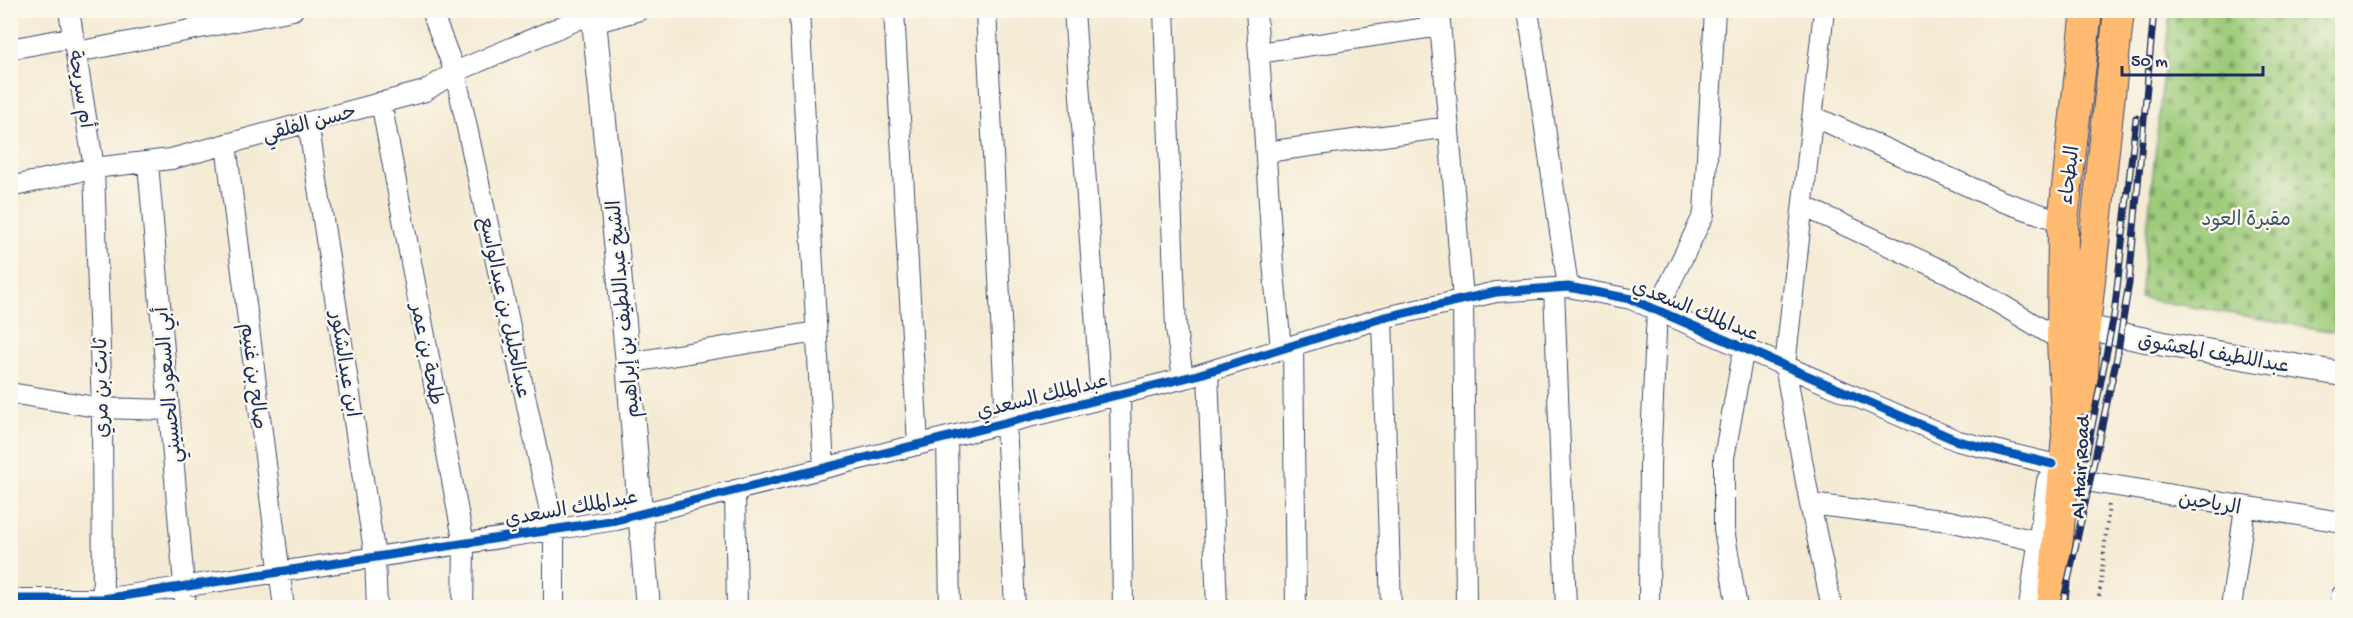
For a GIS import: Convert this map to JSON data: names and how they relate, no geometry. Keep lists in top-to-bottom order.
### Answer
{
  "streets": {
    "main road": ["البطحاء", "Al Hair Road"],
    "street": [
      "أم سريحة",
      "حسن الفلقي",
      "عبدالجليل بن عبدالواسع",
      "الشيخ عبداللطيف بن إبراهيم",
      "عبدالملك السعدي",
      "عبداللطيف المعشوق",
      "طلحة بن عمر",
      "ابن عبدالشكور",
      "صالح بن غنيم",
      "أبي السعود الحسيني",
      "ثابت بن مري",
      "الرياحين"
    ]
  },
  "crossings": [
    ["أم سريحة", "حسن الفلقي"],
    ["أم سريحة", "ثابت بن مري"],
    ["حسن الفلقي", "عبدالجليل بن عبدالواسع"],
    ["حسن الفلقي", "الشيخ عبداللطيف بن إبراهيم"],
    ["حسن الفلقي", "طلحة بن عمر"],
    ["حسن الفلقي", "ابن عبدالشكور"],
    ["حسن الفلقي", "صالح بن غنيم"],
    ["حسن الفلقي", "أبي السعود الحسيني"],
    ["حسن الفلقي", "ثابت بن مري"],
    ["البطحاء", "عبدالملك السعدي"],
    ["البطحاء", "عبداللطيف المعشوق"],
    ["البطحاء", "Al Hair Road"],
    ["البطحاء", "الرياحين"],
    ["عبدالجليل بن عبدالواسع", "عبدالملك السعدي"],
    ["الشيخ عبداللطيف بن إبراهيم", "عبدالملك السعدي"],
    ["عبدالملك السعدي", "طلحة بن عمر"],
    ["عبدالملك السعدي", "ابن عبدالشكور"],
    ["عبدالملك السعدي", "صالح بن غنيم"],
    ["عبدالملك السعدي", "أبي السعود الحسيني"],
    ["عبدالملك السعدي", "ثابت بن مري"],
    ["عبدالملك السعدي", "Al Hair Road"],
    ["عبدالملك السعدي", "الرياحين"],
    ["Al Hair Road", "الرياحين"]
  ],
  "parks": ["مقبرة العود"],
  "scale_bar": "50 m"
}
